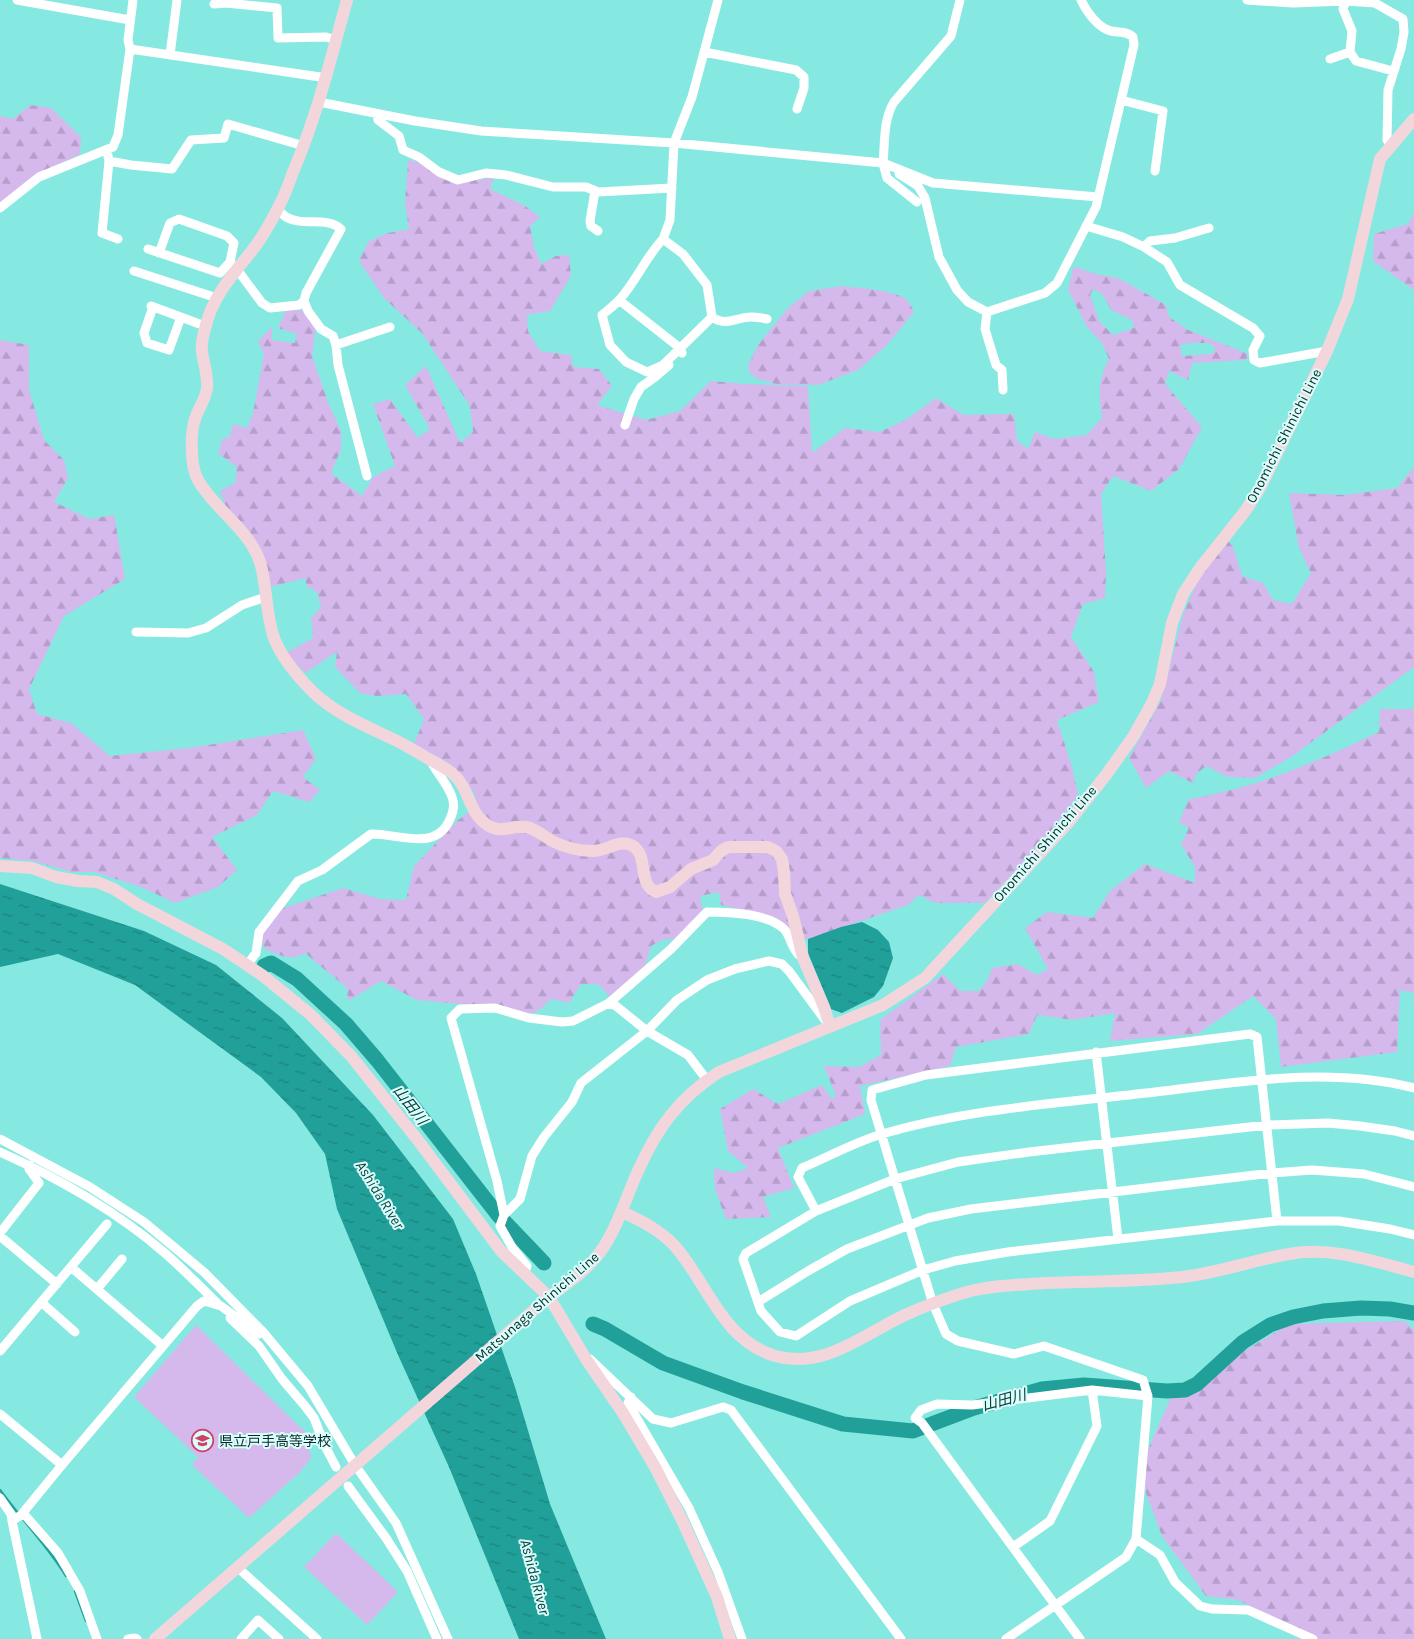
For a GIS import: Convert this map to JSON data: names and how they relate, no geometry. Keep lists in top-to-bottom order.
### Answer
{
  "streets": {
    "main road": ["Onomichi Shinichi Line", "Matsunaga Shinichi Line"]
  },
  "crossings": [
    ["Onomichi Shinichi Line", "Matsunaga Shinichi Line"]
  ],
  "water": ["山田川", "Ashida River"],
  "places": {
    "school or university": ["県立戸手高等学校"]
  }
}
